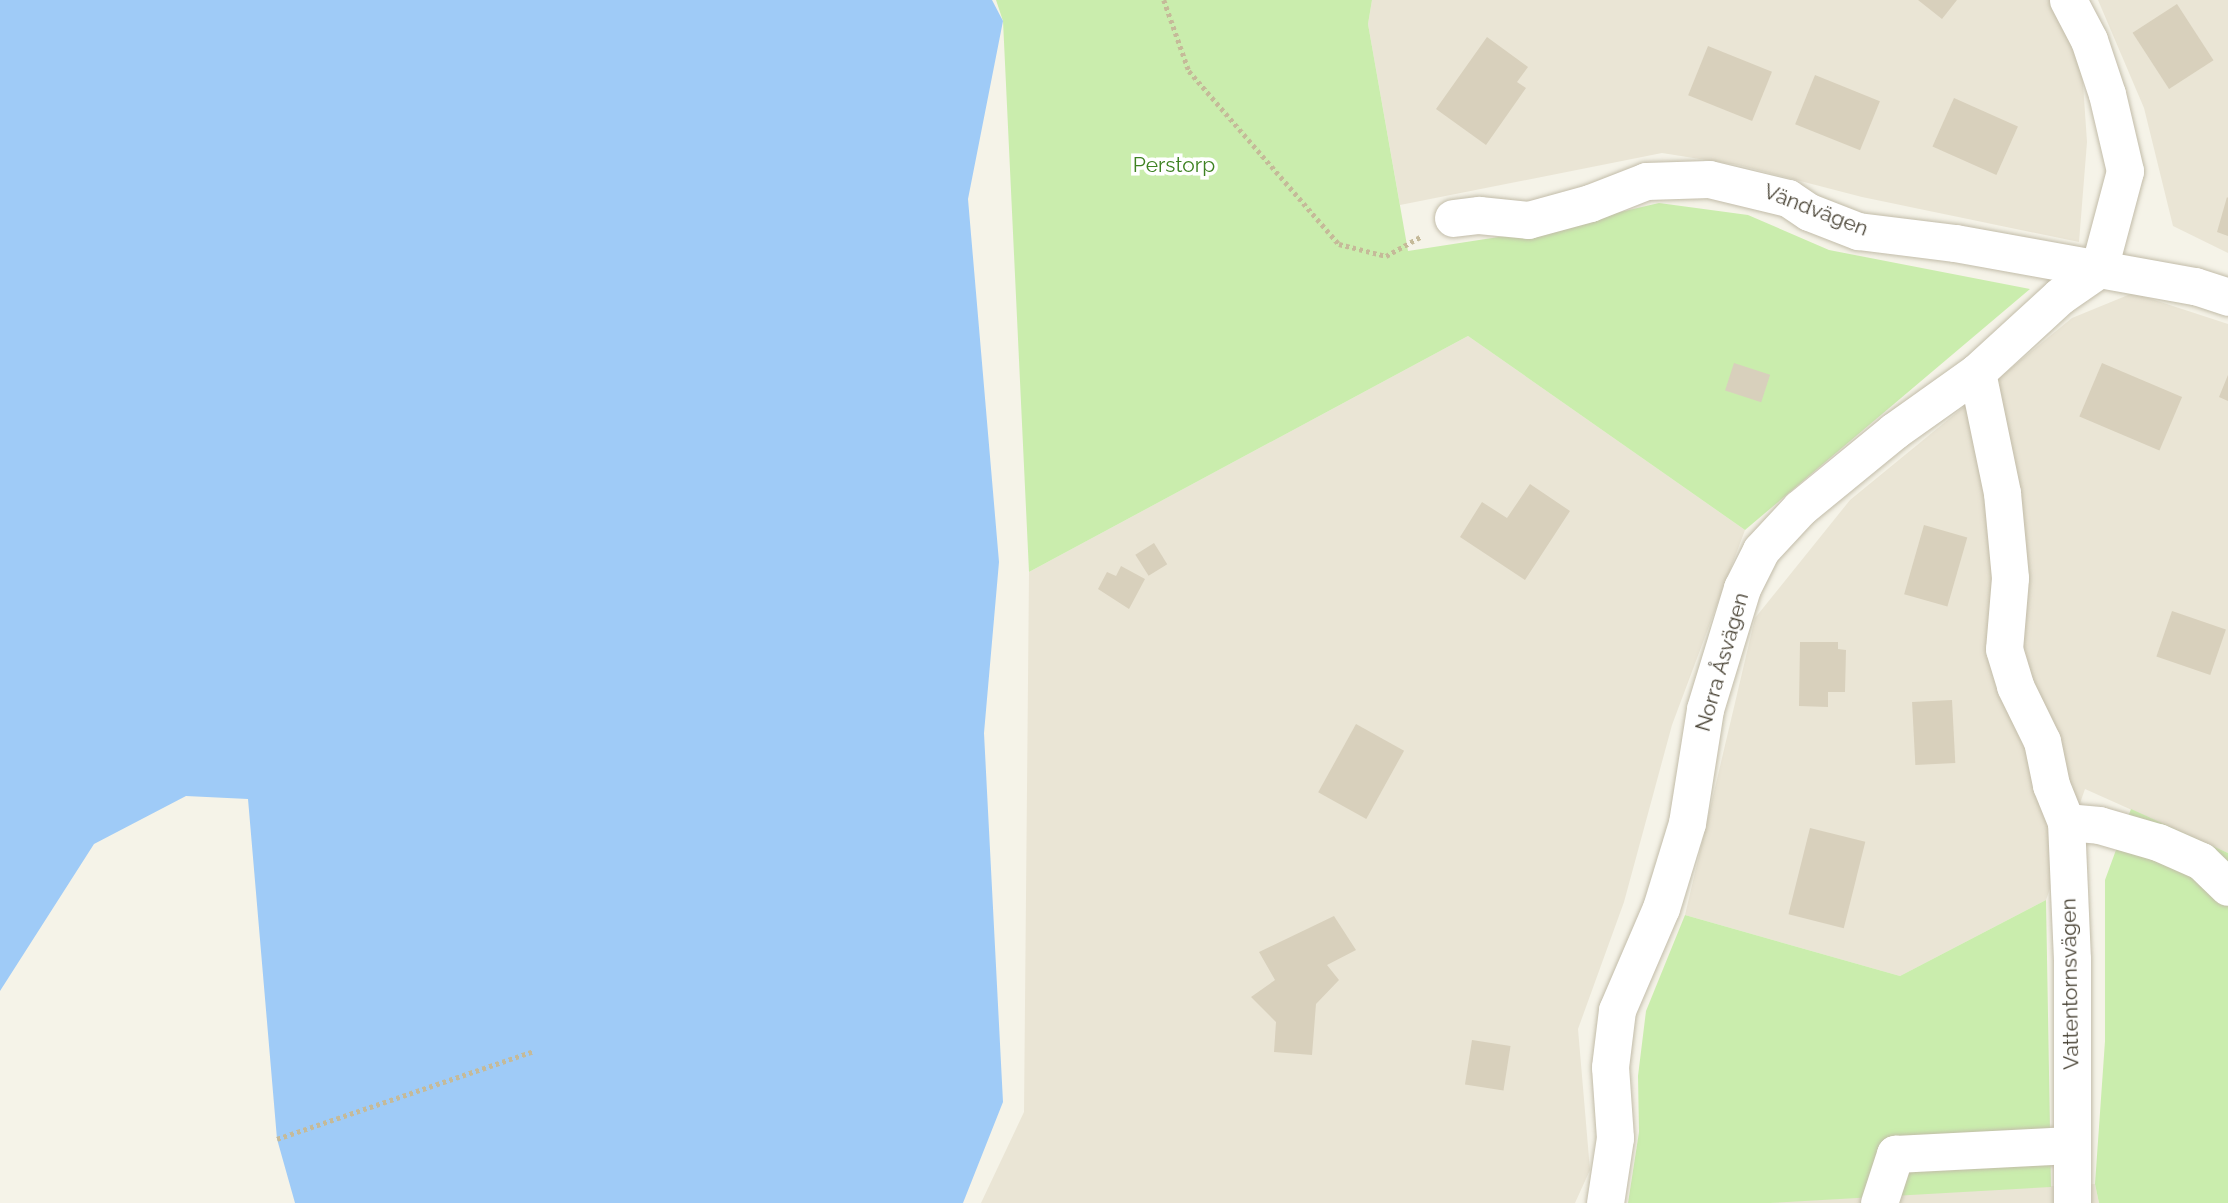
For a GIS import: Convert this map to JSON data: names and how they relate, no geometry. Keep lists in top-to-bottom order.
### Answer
{
  "streets": {
    "street": ["Vändvägen", "Norra Åsvägen", "Vattentornsvägen"]
  },
  "crossings": [
    ["Vändvägen", "Norra Åsvägen"],
    ["Norra Åsvägen", "Vattentornsvägen"]
  ],
  "parks": ["Perstorp"]
}
